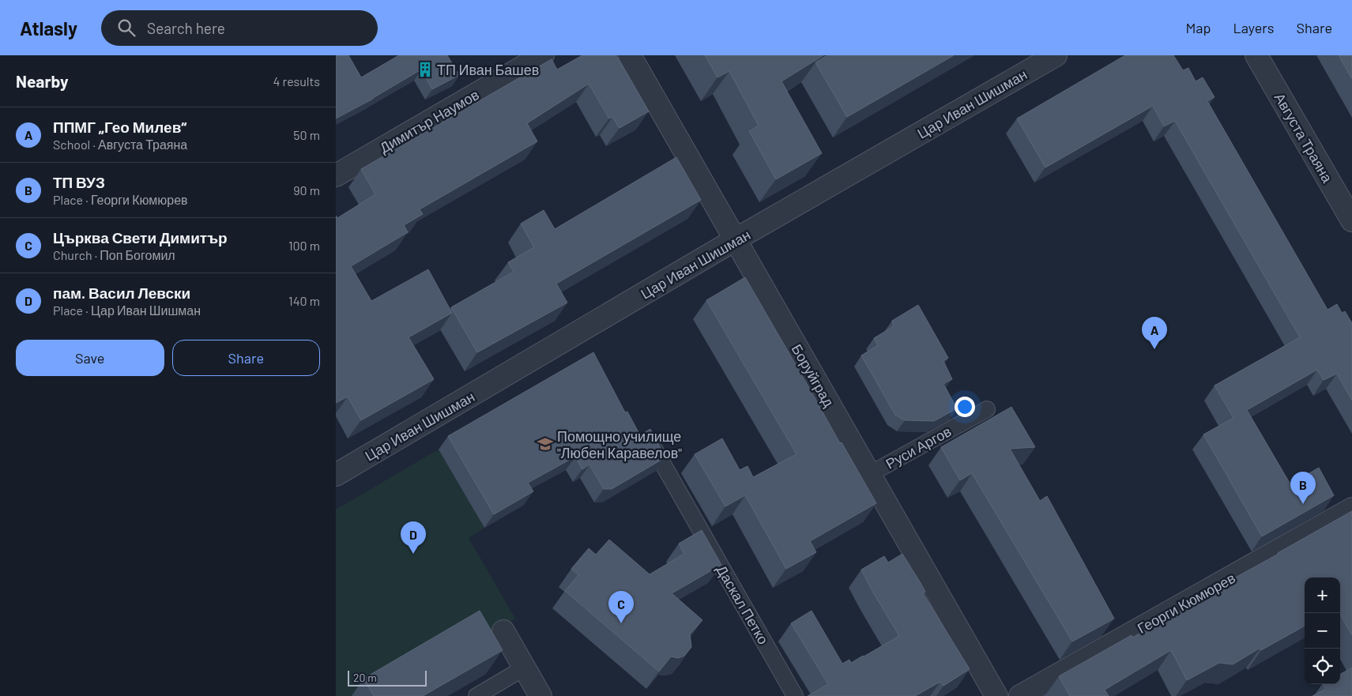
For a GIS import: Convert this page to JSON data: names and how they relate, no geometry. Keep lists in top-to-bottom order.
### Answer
{
  "streets": {
    "street": [
      "Цар Иван Шишман",
      "Димитър Наумов",
      "Августа Траяна",
      "Боруйград",
      "Георги Кюмюрев"
    ],
    "lane": ["Руси Аргов", "Даскал Петко"]
  },
  "crossings": [
    ["Цар Иван Шишман", "Боруйград"],
    ["Боруйград", "Руси Аргов"]
  ],
  "places": {
    "building": ["ТП Иван Башев"],
    "school or university": ["Помощно училище \"Любен Каравелов\""]
  },
  "scale_bar": "20 m",
  "page": {
    "header": "Atlasly",
    "search": "Search here",
    "nav": ["Map", "Layers", "Share"],
    "heading": ["Nearby", "4 results"],
    "list": [
      {
        "mark": "A",
        "name": "ППМГ „Гео Милев“",
        "note": "School · Августа Траяна",
        "value": "50 m"
      },
      {
        "mark": "B",
        "name": "ТП ВУЗ",
        "note": "Place · Георги Кюмюрев",
        "value": "90 m"
      },
      {
        "mark": "C",
        "name": "Църква Свети Димитър",
        "note": "Church · Поп Богомил",
        "value": "100 m"
      },
      {
        "mark": "D",
        "name": "пам. Васил Левски",
        "note": "Place · Цар Иван Шишман",
        "value": "140 m"
      }
    ],
    "pins": [
      "A",
      "B",
      "D",
      "C"
    ],
    "buttons": ["Save", "Share"],
    "map_buttons": ["+", "−"],
    "scale": "20 m"
  }
}
